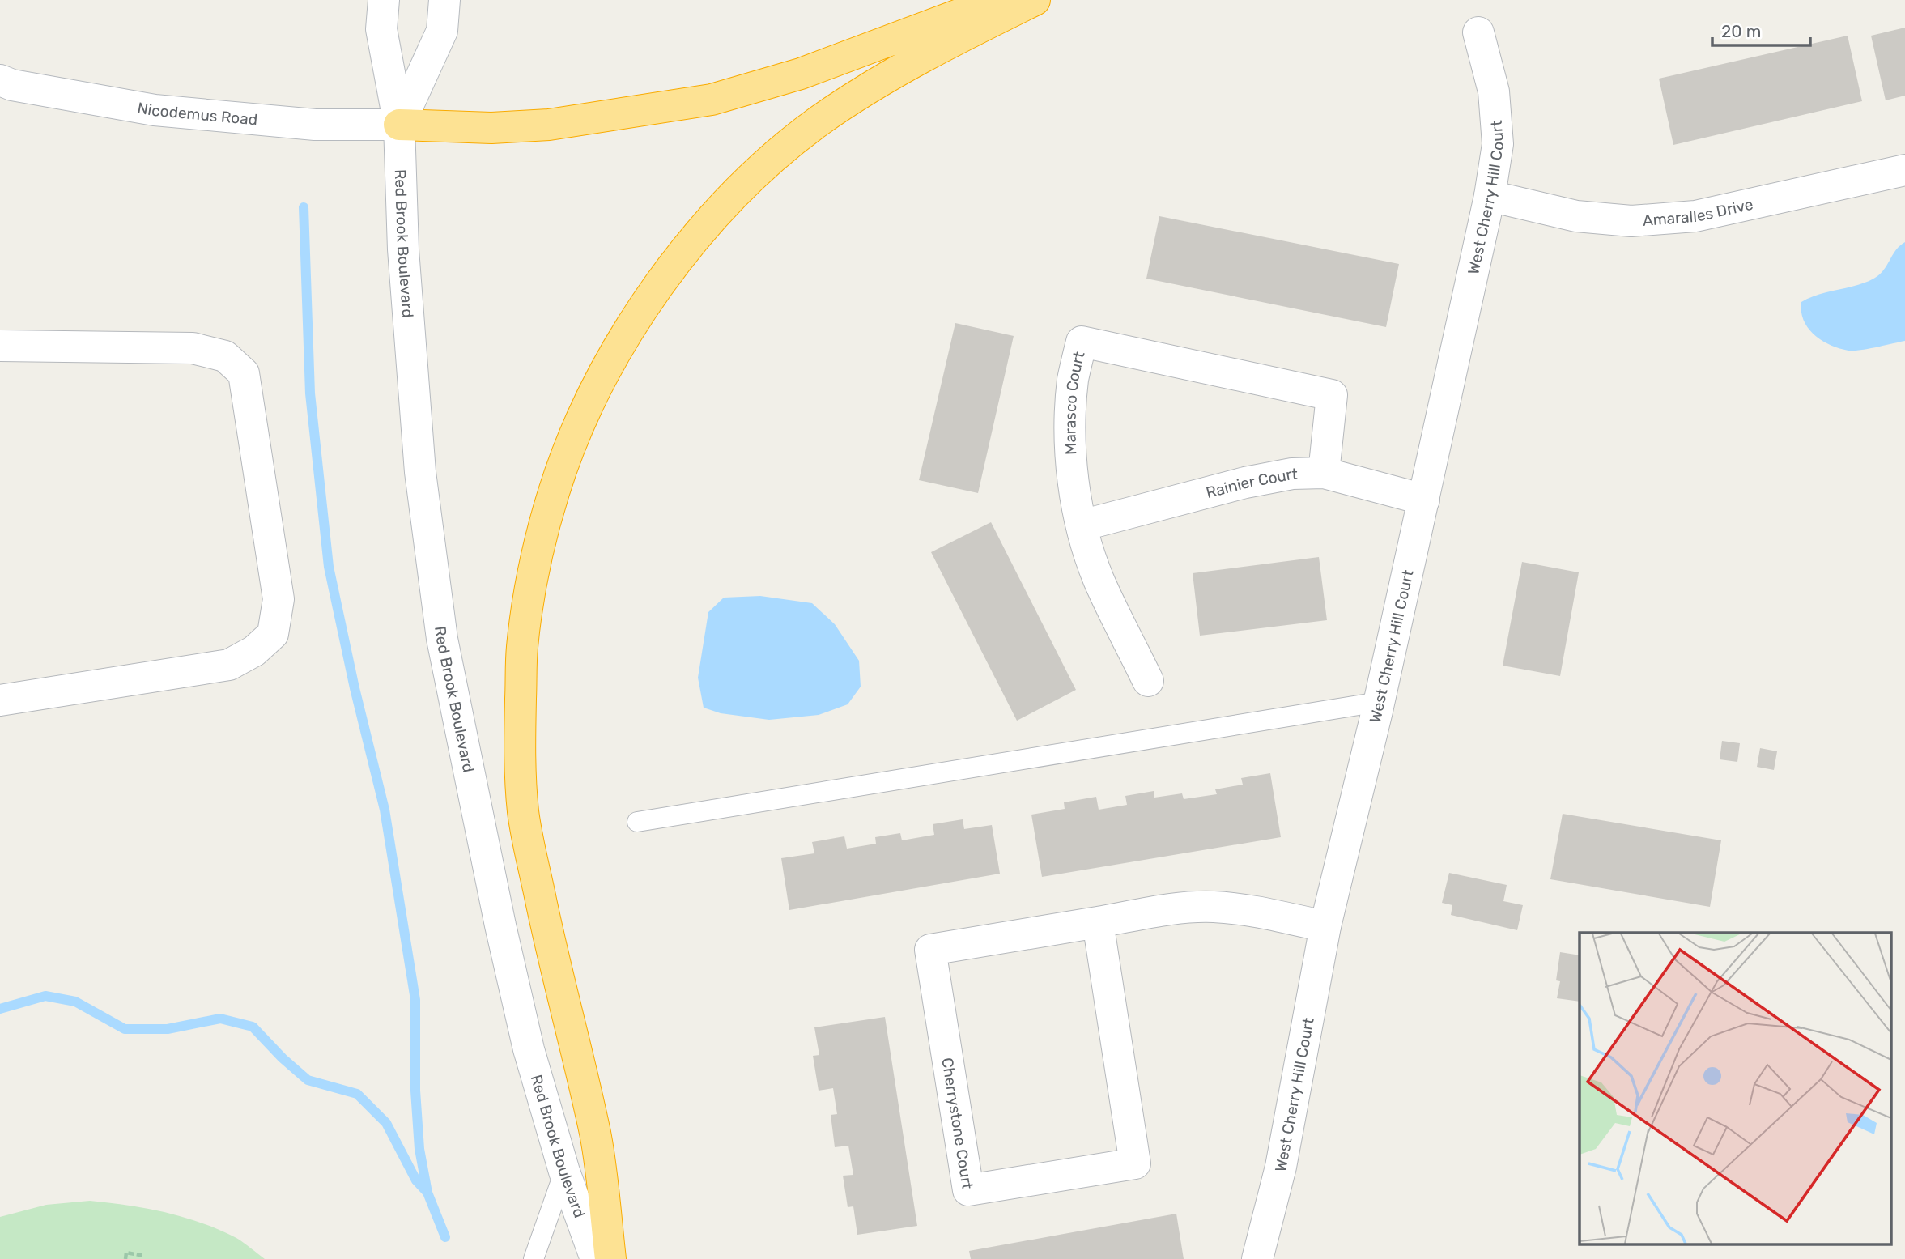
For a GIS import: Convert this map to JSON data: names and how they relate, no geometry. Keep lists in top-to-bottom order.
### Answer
{
  "streets": {
    "street": [
      "Nicodemus Road",
      "West Cherry Hill Court",
      "Amaralles Drive",
      "Red Brook Boulevard",
      "Marasco Court",
      "Rainier Court",
      "Cherrystone Court"
    ]
  },
  "crossings": [
    ["Nicodemus Road", "Red Brook Boulevard"],
    ["West Cherry Hill Court", "Amaralles Drive"],
    ["West Cherry Hill Court", "Rainier Court"],
    ["West Cherry Hill Court", "Cherrystone Court"],
    ["Marasco Court", "Rainier Court"]
  ],
  "scale_bar": "20 m"
}
